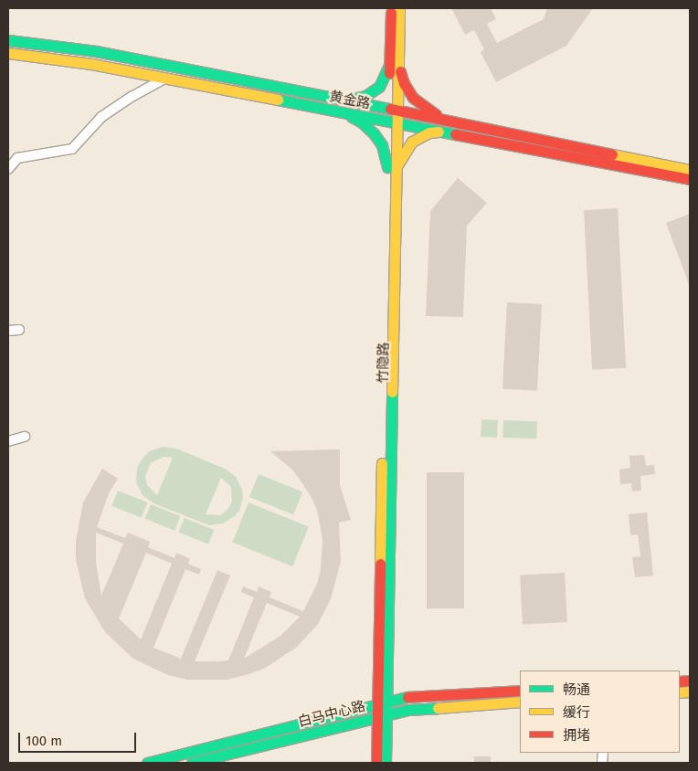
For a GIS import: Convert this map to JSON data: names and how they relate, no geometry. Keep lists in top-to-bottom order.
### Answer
{
  "streets": {
    "street": ["黄金路", "竹隐路", "白马中心路"]
  },
  "crossings": [
    ["黄金路", "竹隐路"],
    ["竹隐路", "白马中心路"]
  ],
  "legend": ["畅通", "缓行", "拥堵"],
  "scale_bar": "100 m"
}
